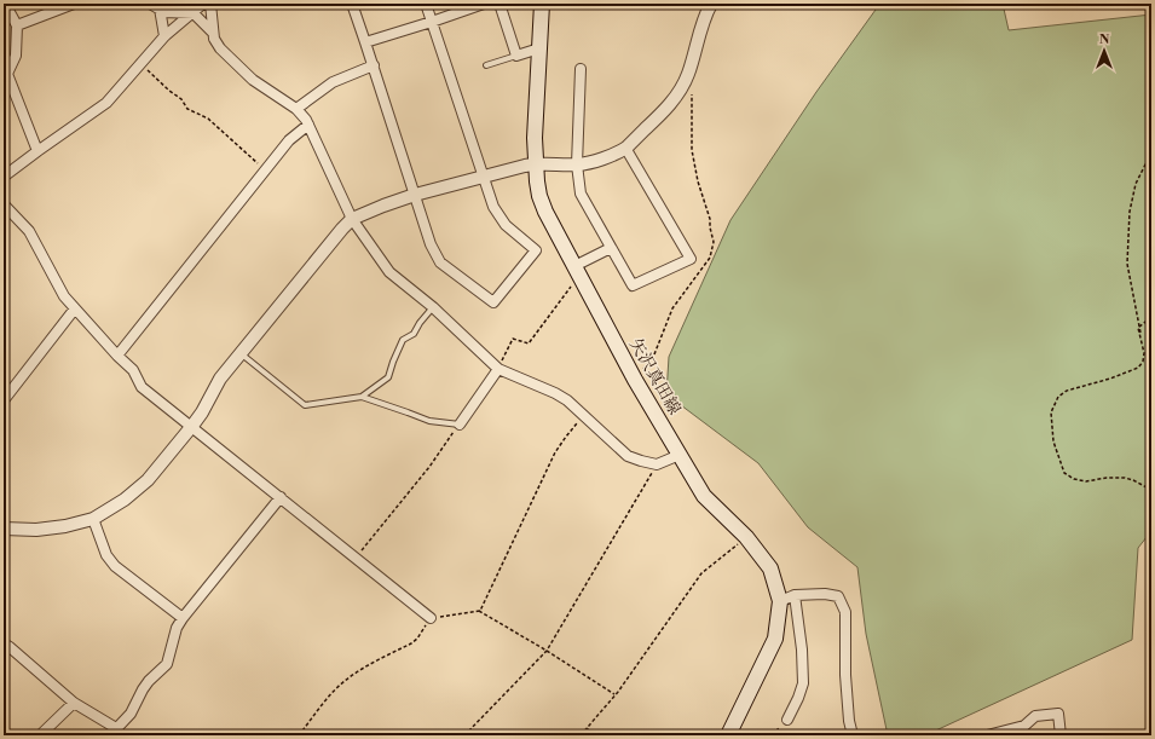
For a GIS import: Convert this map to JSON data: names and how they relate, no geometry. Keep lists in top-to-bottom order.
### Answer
{
  "streets": {
    "main road": ["矢沢真田線"]
  },
  "north": "top"
}
